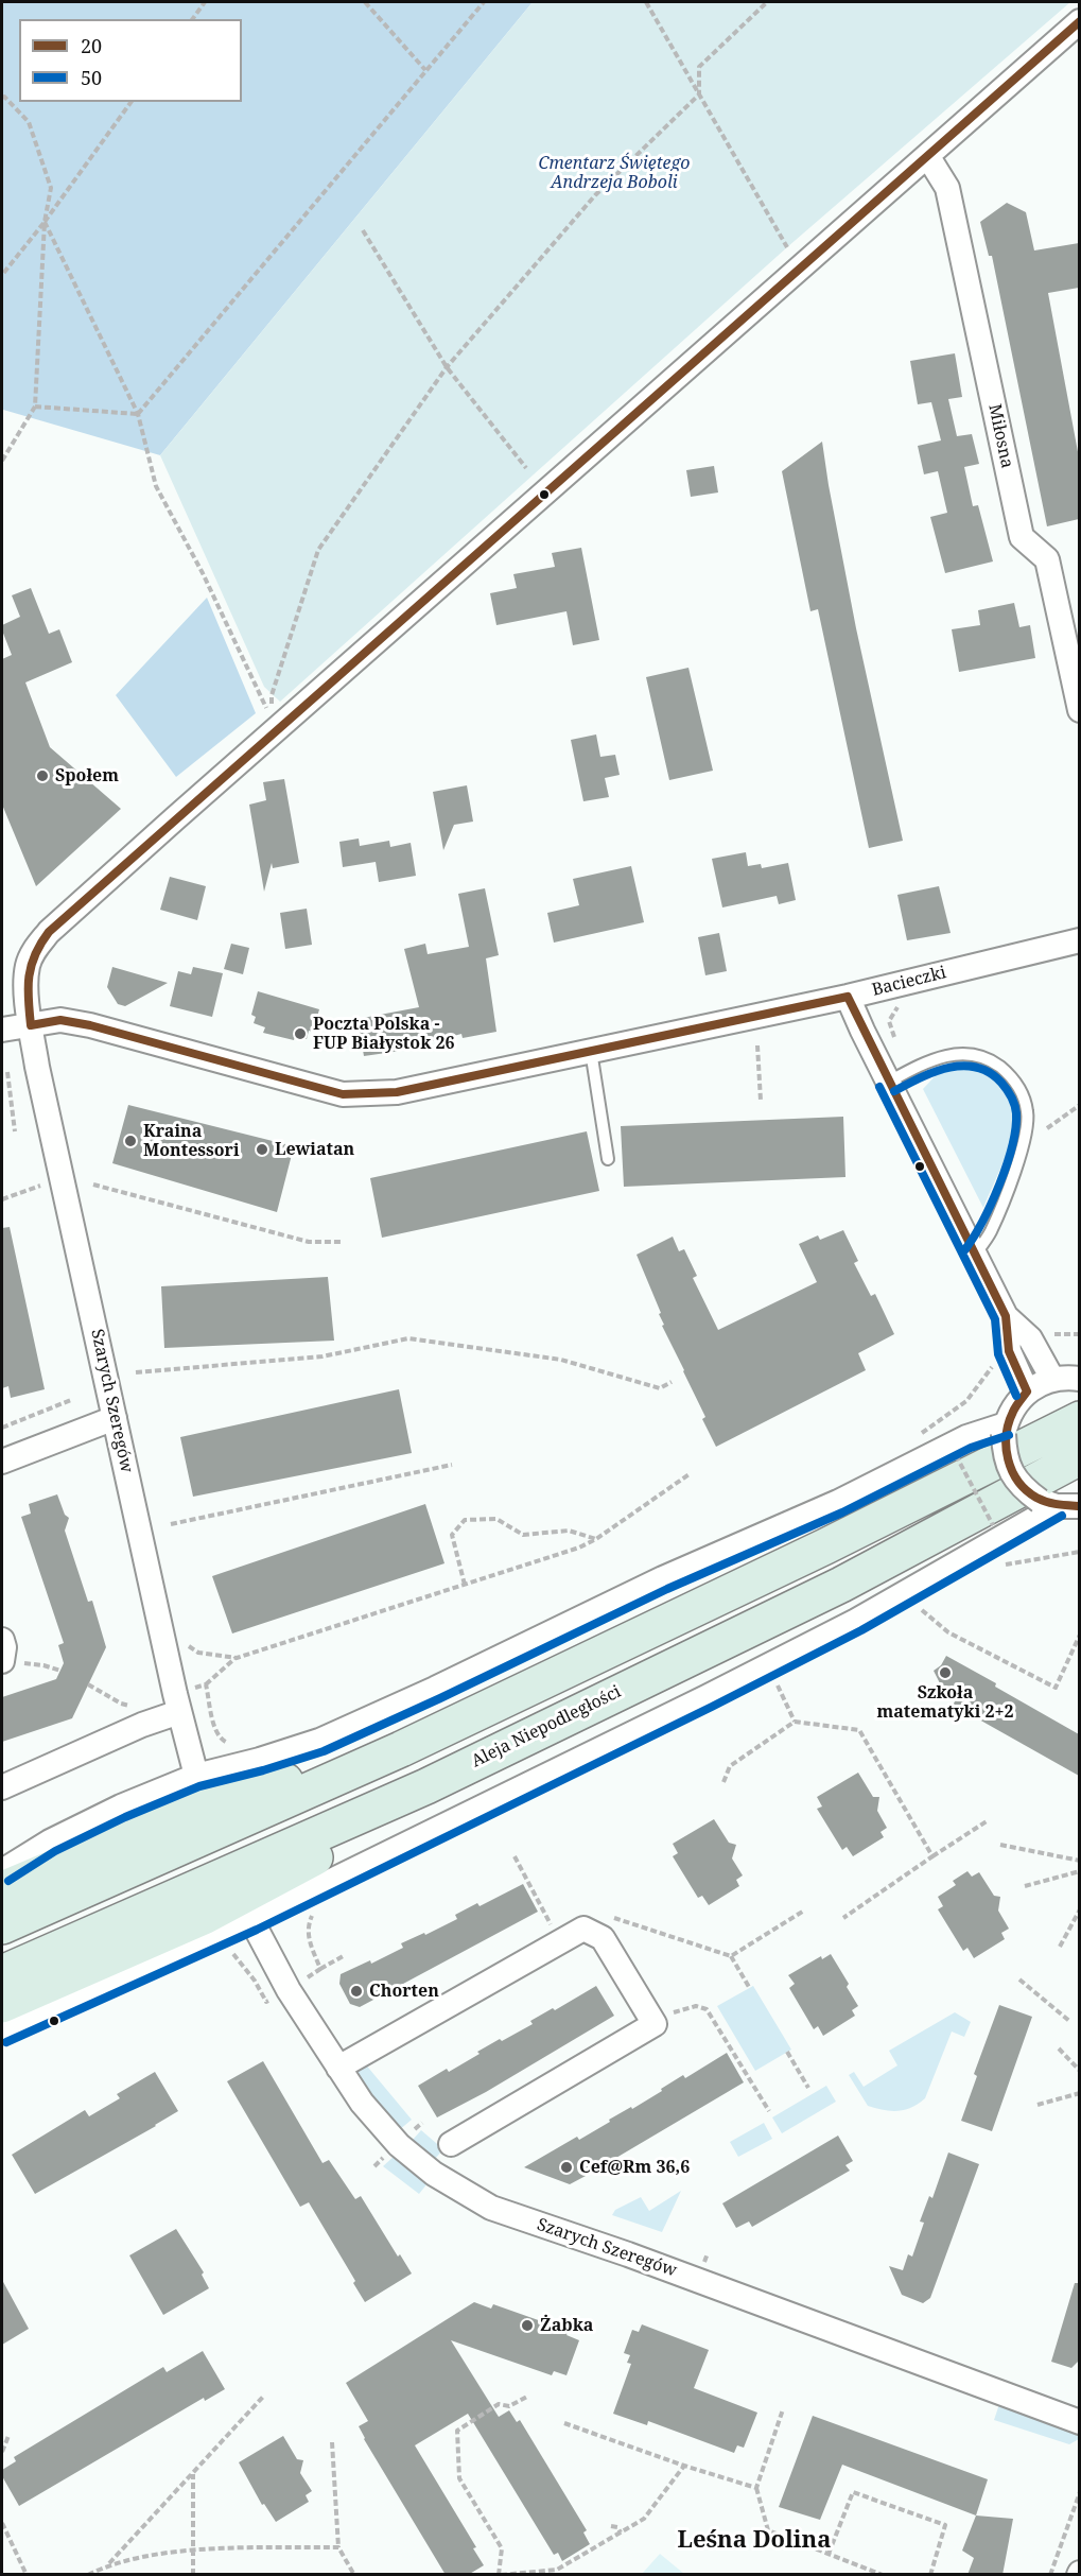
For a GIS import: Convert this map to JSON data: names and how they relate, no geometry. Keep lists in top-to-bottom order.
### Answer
{
  "streets": {
    "main road": ["Aleja Niepodległości"],
    "street": ["Miłosna", "Bacieczki", "Szarych Szeregów"]
  },
  "crossings": [
    ["Miłosna", "Szarych Szeregów"],
    ["Bacieczki", "Szarych Szeregów"]
  ],
  "districts": ["Leśna Dolina"],
  "parks": ["Cmentarz Świętego Andrzeja Boboli"],
  "places": [
    "Społem",
    "Poczta Polska - FUP Białystok 26",
    "Kraina Montessori",
    "Lewiatan",
    "Szkoła matematyki 2+2",
    "Chorten",
    "Cef@Rm 36,6",
    "Żabka"
  ],
  "lines": ["transit line 20", "transit line 50"],
  "legend": ["20", "50"]
}
